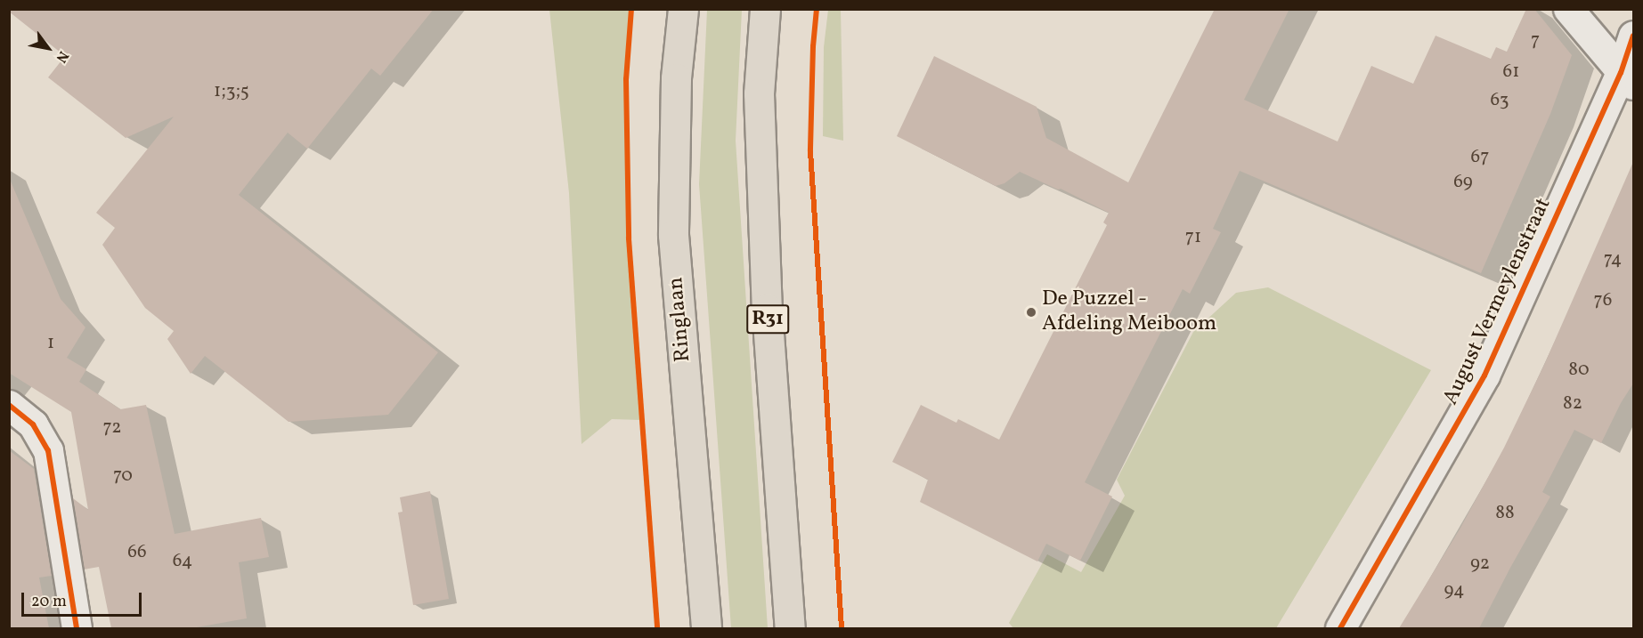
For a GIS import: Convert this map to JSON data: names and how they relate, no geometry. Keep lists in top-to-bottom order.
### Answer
{
  "streets": {
    "main road": ["Ringlaan", "R31"],
    "street": ["August Vermeylenstraat"]
  },
  "places": ["De Puzzel - Afdeling Meiboom"],
  "house_numbers": [
    "7",
    "61",
    "1;3;5",
    "63",
    "67",
    "69",
    "71",
    "74",
    "76",
    "1",
    "80",
    "82",
    "72",
    "70",
    "88",
    "66",
    "64",
    "92",
    "94"
  ],
  "scale_bar": "20 m",
  "north": "bottom right"
}
